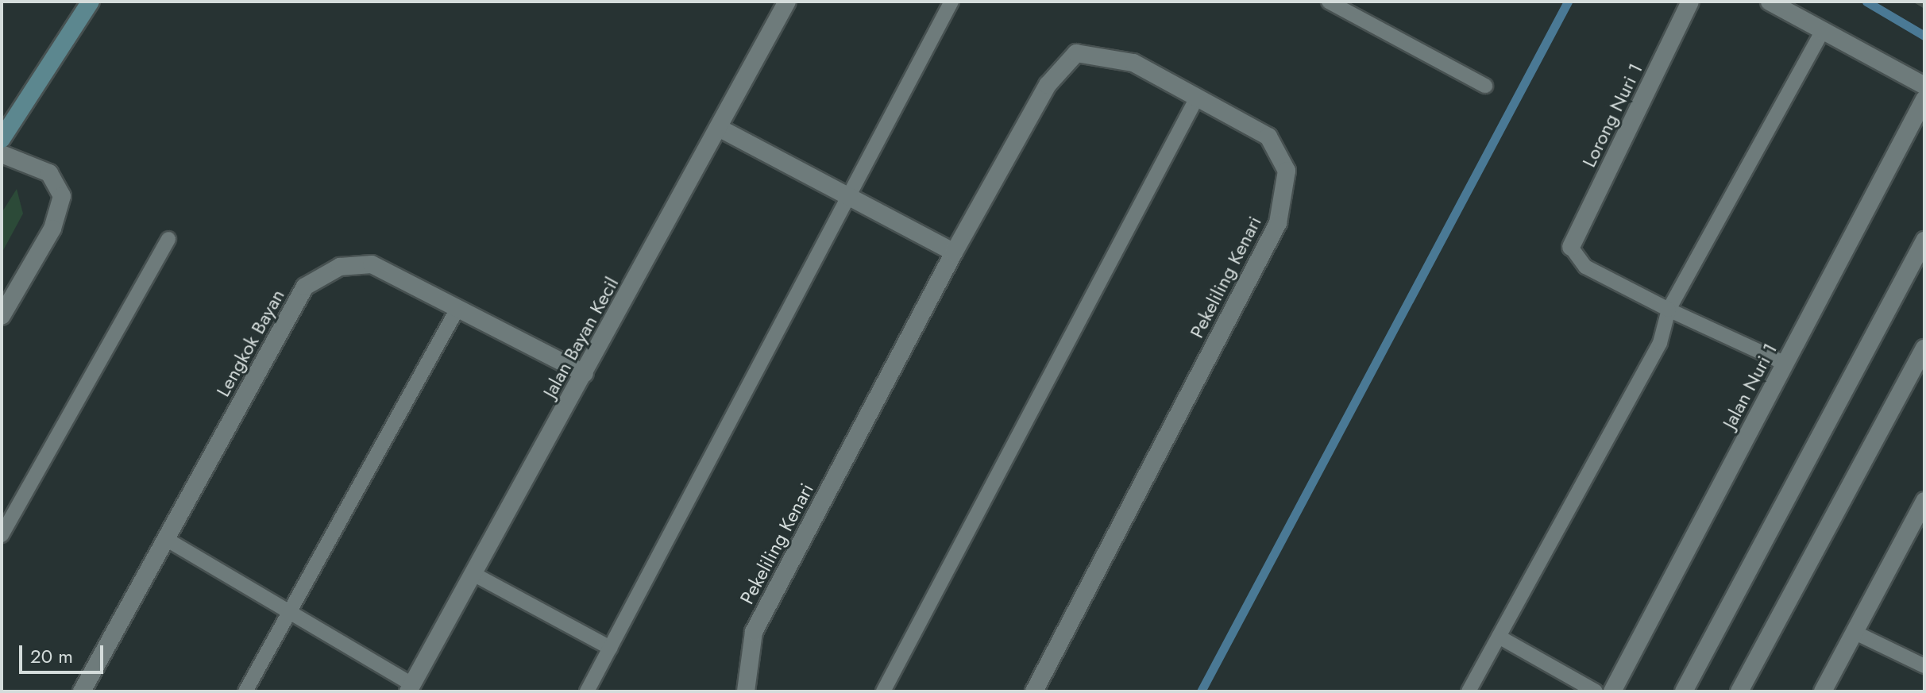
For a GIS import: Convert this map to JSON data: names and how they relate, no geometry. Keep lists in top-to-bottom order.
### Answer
{
  "streets": {
    "street": [
      "Lorong Nuri 1",
      "Pekeliling Kenari",
      "Jalan Bayan Kecil",
      "Lengkok Bayan",
      "Jalan Nuri 1"
    ]
  },
  "crossings": [
    ["Jalan Bayan Kecil", "Lengkok Bayan"]
  ],
  "scale_bar": "20 m"
}
